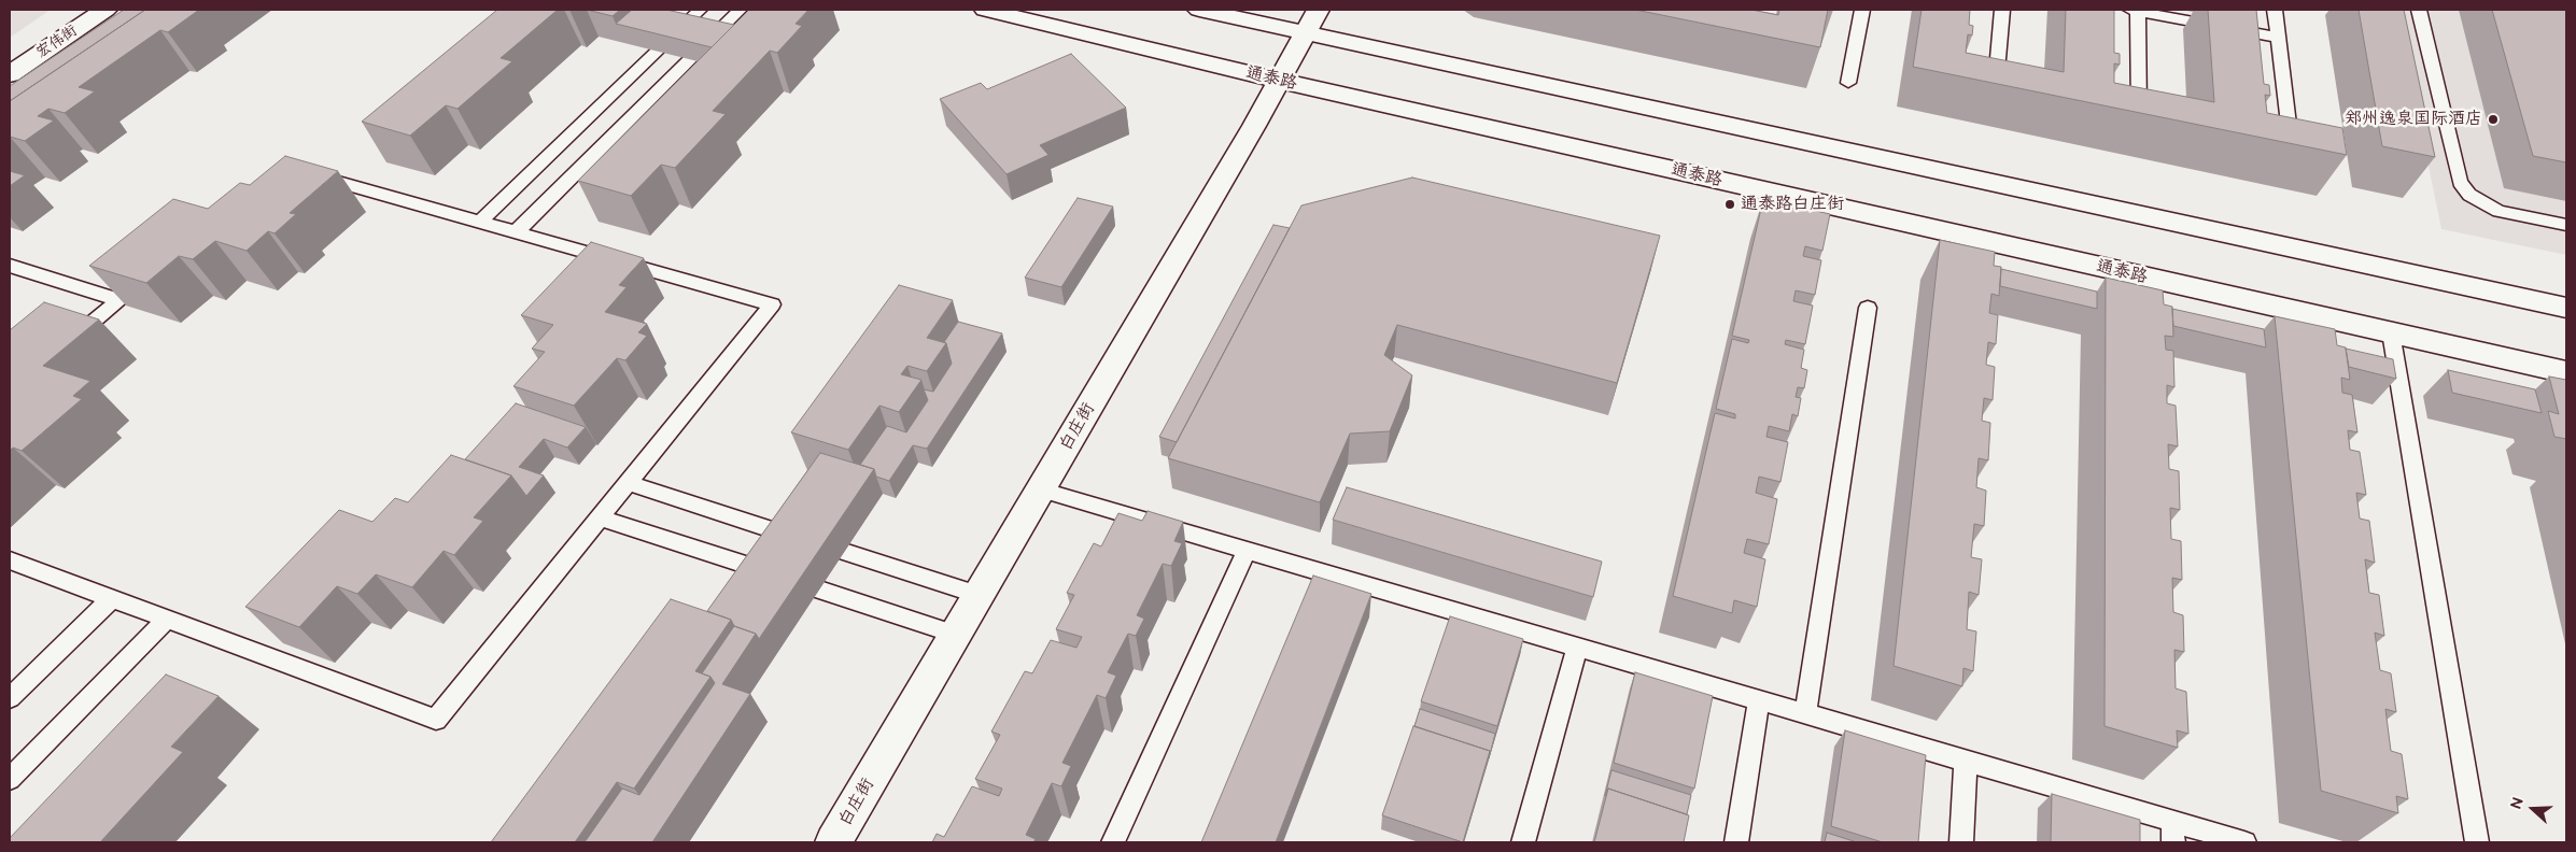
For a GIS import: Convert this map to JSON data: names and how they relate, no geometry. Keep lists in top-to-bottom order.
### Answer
{
  "streets": {
    "street": ["宏伟街", "通泰路", "白庄街"]
  },
  "crossings": [
    ["通泰路", "白庄街"]
  ],
  "places": ["郑州逸泉国际酒店", "通泰路白庄街"],
  "north": "left"
}
